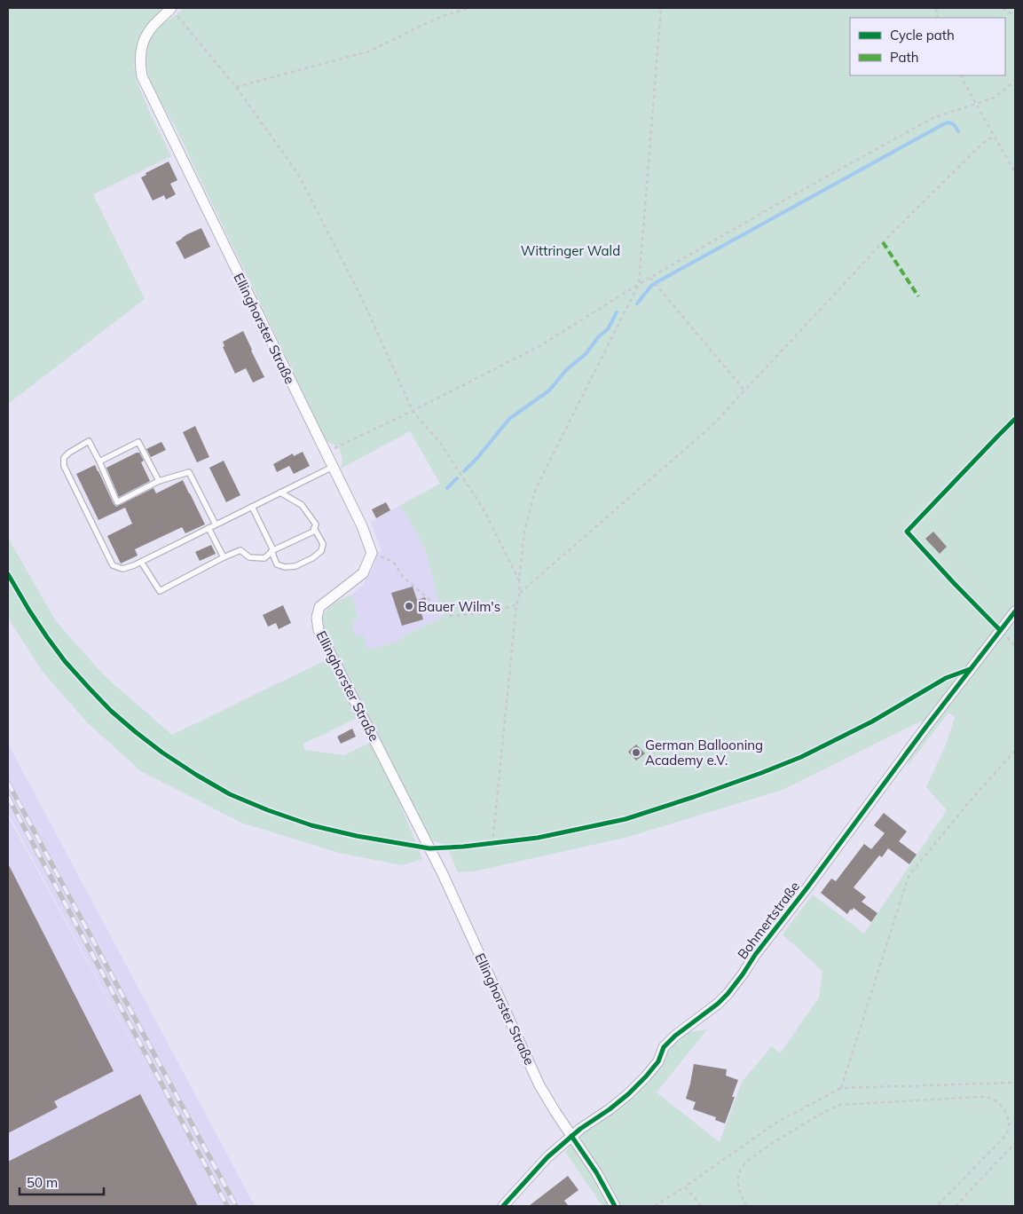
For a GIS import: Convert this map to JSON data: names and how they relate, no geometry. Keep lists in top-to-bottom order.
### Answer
{
  "streets": {
    "street": ["Ellinghorster Straße", "Bohmertstraße"]
  },
  "crossings": [
    ["Ellinghorster Straße", "Bohmertstraße"]
  ],
  "parks": ["Wittringer Wald"],
  "places": ["Bauer Wilm's", "German Ballooning Academy e.V."],
  "legend": ["Cycle path", "Path"],
  "scale_bar": "50 m"
}
